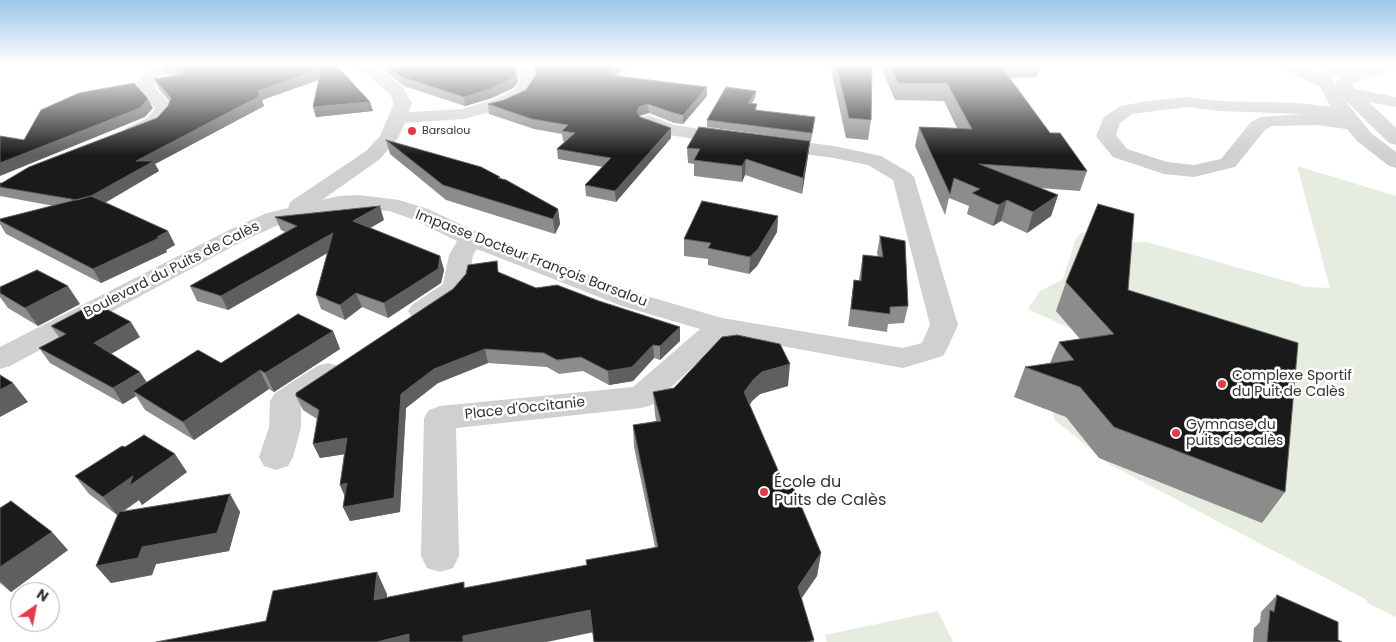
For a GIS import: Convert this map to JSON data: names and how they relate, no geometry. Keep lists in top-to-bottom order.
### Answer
{
  "streets": {
    "street": ["Impasse Docteur François Barsalou", "Boulevard du Puits de Calès", "Place d'Occitanie"]
  },
  "crossings": [
    ["Impasse Docteur François Barsalou", "Boulevard du Puits de Calès"],
    ["Impasse Docteur François Barsalou", "Place d'Occitanie"]
  ],
  "places": [
    "Barsalou",
    "Complexe Sportif du Puit de Calès",
    "Gymnase du puits de calès",
    "École du Puits de Calès"
  ],
  "north": "top right"
}
